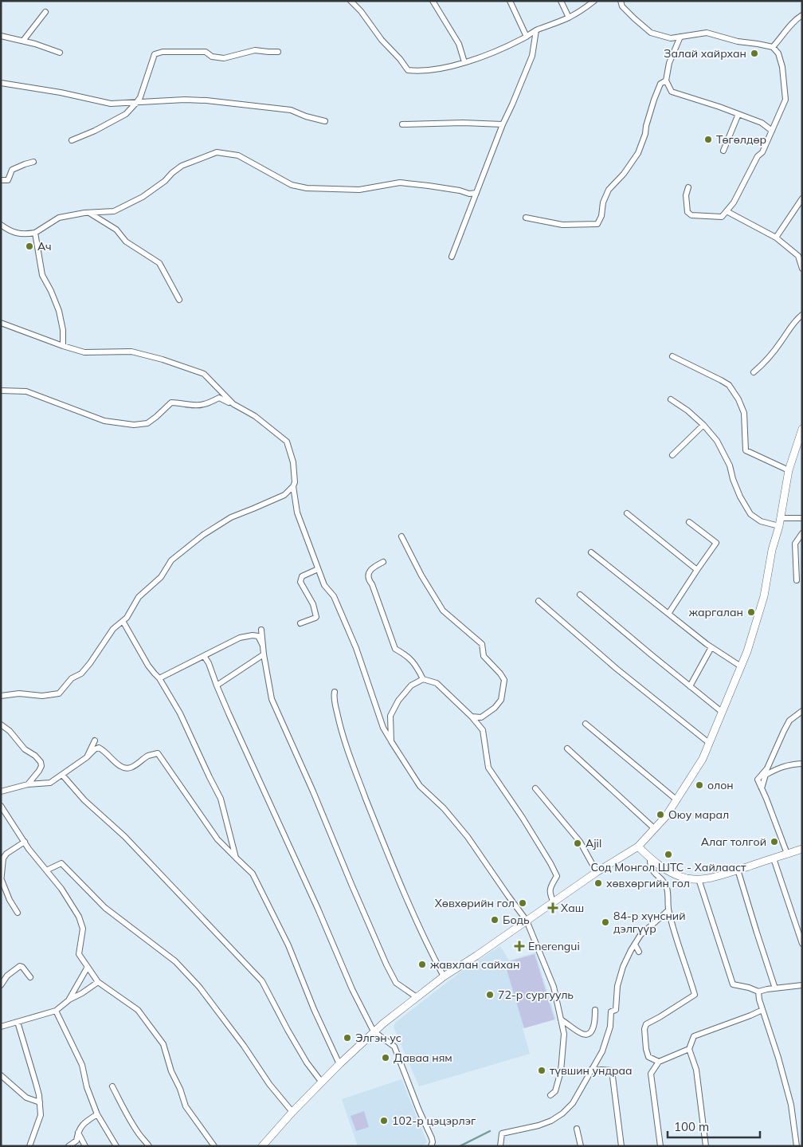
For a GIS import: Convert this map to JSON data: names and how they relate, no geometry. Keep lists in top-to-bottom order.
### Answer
{
  "places": {
    "other": [
      "Залай хайрхан",
      "Төгөлдөр",
      "Ач",
      "жаргалан",
      "олон",
      "Оюу марал",
      "Алаг толгой",
      "Ajil",
      "Сод Монгол ШТС - Хайлааст",
      "хөвхөргийн гол",
      "Хөвхөрийн гол",
      "Бодь",
      "84-р хүнсний дэлгүүр",
      "жавхлан сайхан",
      "72-р сургууль",
      "Элгэн ус",
      "Даваа ням",
      "түвшин ундраа",
      "102-р цэцэрлэг"
    ],
    "health": ["Хаш", "Enerengui"]
  },
  "scale_bar": "100 m"
}
